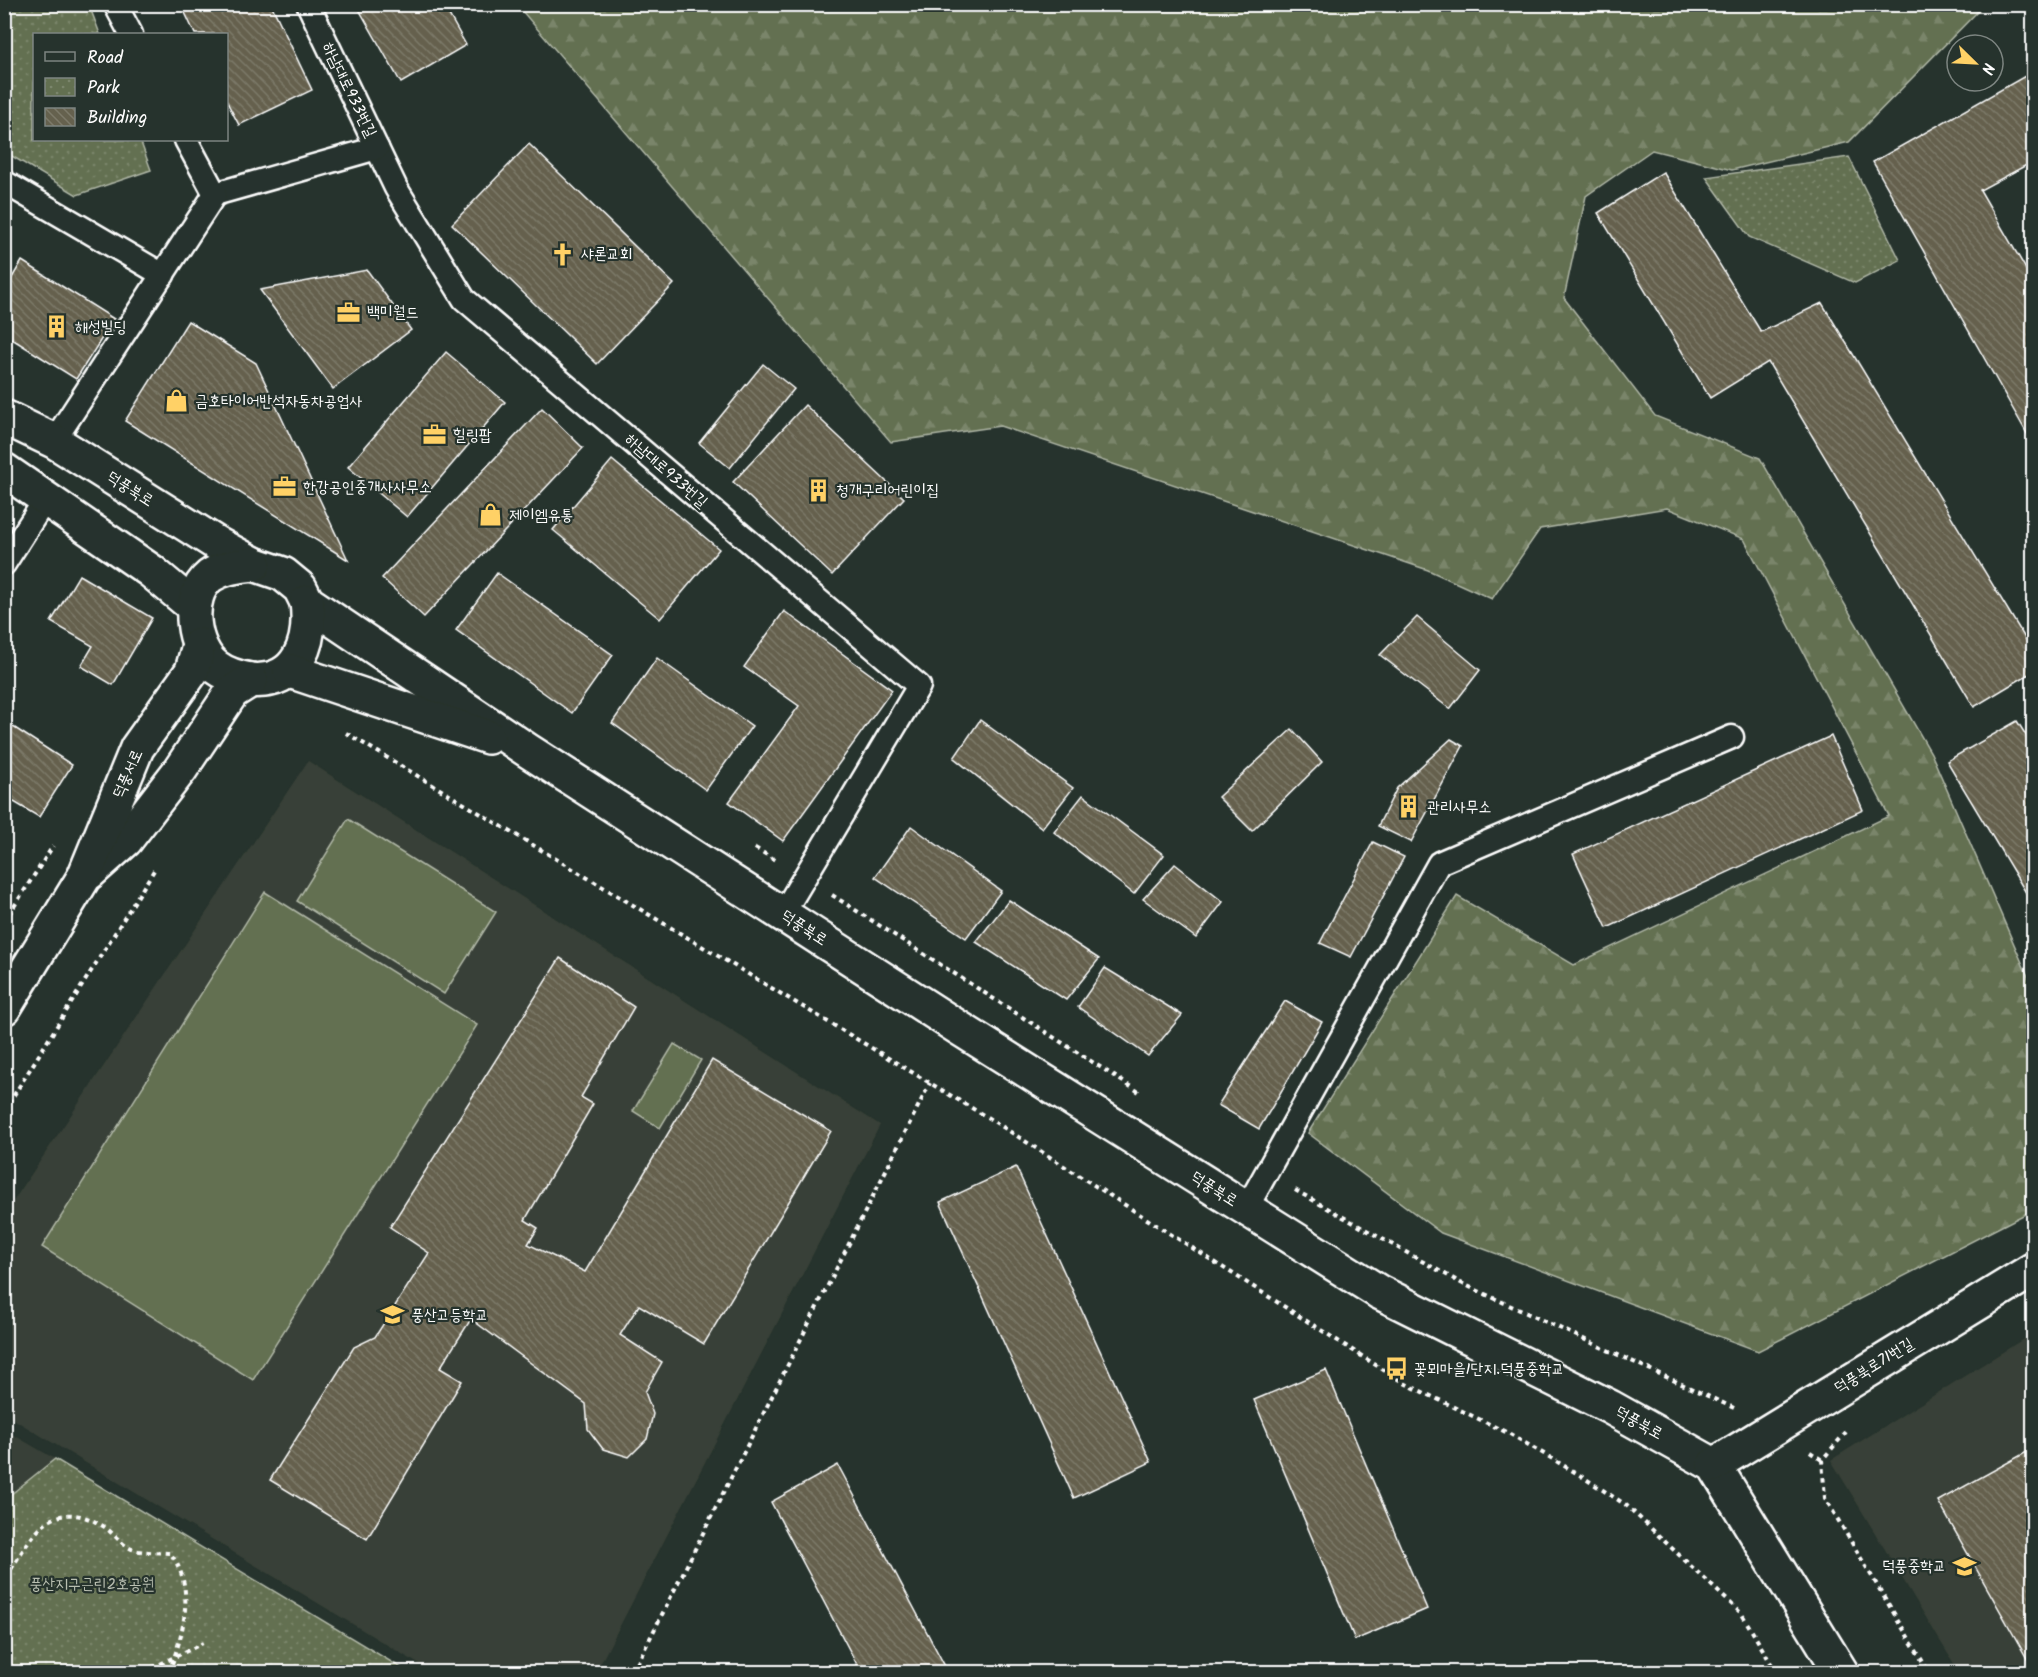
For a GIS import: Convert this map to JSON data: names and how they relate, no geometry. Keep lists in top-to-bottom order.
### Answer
{
  "streets": {
    "street": ["덕풍북로", "덕풍서로", "덕풍북로71번길"],
    "lane": ["하남대로933번길"]
  },
  "crossings": [
    ["하남대로933번길", "덕풍북로"],
    ["덕풍북로", "덕풍서로"],
    ["덕풍북로", "덕풍북로71번길"]
  ],
  "parks": ["풍산지구근린2호공원"],
  "places": {
    "church": ["샤론교회"],
    "office": ["백미월드", "힐링팝", "한강공인중개사사무소"],
    "building": ["해성빌딩", "청개구리어린이집", "관리사무소"],
    "shop": ["금호타이어반석자동차공업사", "제이엠유통"],
    "school or university": ["풍산고등학교", "덕풍중학교"],
    "bus stop": ["꽃뫼마을1단지.덕풍중학교"]
  },
  "legend": ["Road", "Park", "Building"],
  "north": "bottom right"
}
